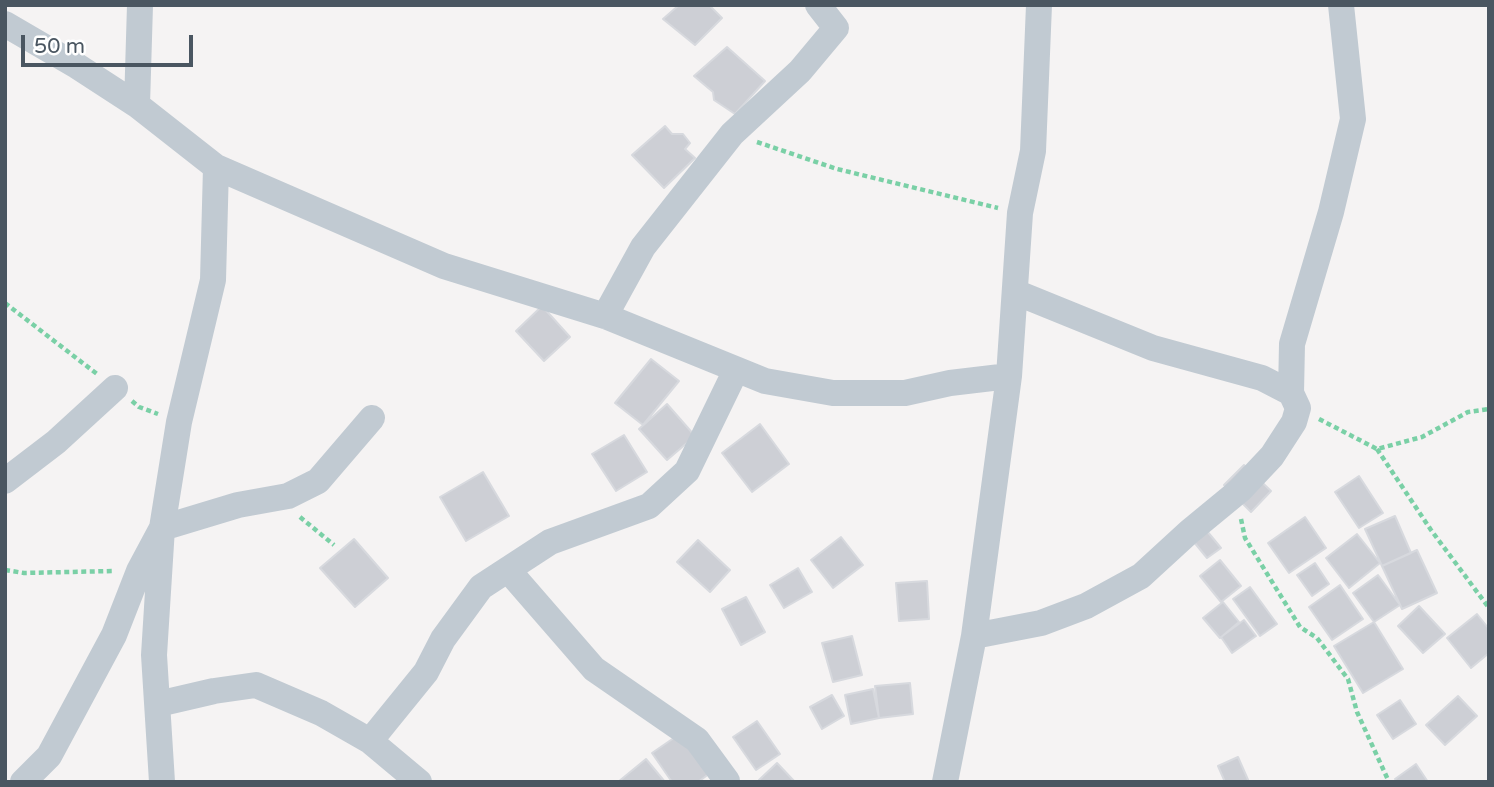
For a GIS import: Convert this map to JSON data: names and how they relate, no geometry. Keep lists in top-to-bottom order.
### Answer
{
  "scale_bar": "50 m"
}
